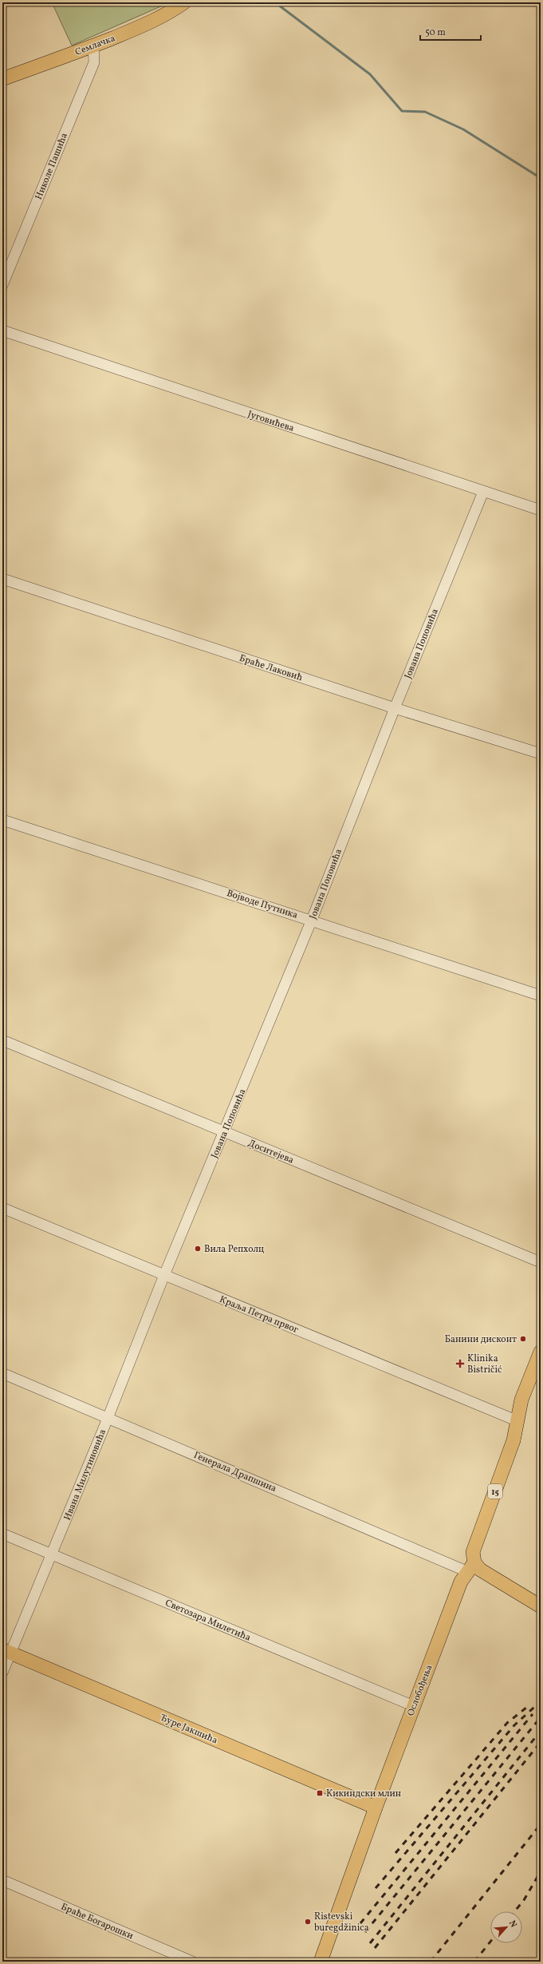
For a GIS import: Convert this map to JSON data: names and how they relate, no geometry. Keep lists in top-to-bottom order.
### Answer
{
  "streets": {
    "main road": [
      "Семлачка",
      "15",
      "Ослобођења",
      "Ђуре Јакшића"
    ],
    "street": [
      "Николе Пашића",
      "Југовићева",
      "Јована Поповића",
      "Браће Лаковић",
      "Војводе Путника",
      "Доситејева",
      "Краља Петра првог",
      "Генерала Драпшина",
      "Ивана Милутиновића",
      "Светозара Милетића",
      "Браће Богарошки"
    ]
  },
  "crossings": [
    ["Семлачка", "Николе Пашића"],
    ["Југовићева", "Јована Поповића"],
    ["Јована Поповића", "Браће Лаковић"],
    ["Јована Поповића", "Војводе Путника"],
    ["Јована Поповића", "Доситејева"],
    ["Јована Поповића", "Краља Петра првог"],
    ["Јована Поповића", "Ивана Милутиновића"],
    ["Краља Петра првог", "Ивана Милутиновића"],
    ["Краља Петра првог", "15"],
    ["Краља Петра првог", "Ослобођења"],
    ["Генерала Драпшина", "Ивана Милутиновића"],
    ["Генерала Драпшина", "Ослобођења"],
    ["Ивана Милутиновића", "Светозара Милетића"],
    ["Ивана Милутиновића", "Ђуре Јакшића"],
    ["15", "Ослобођења"],
    ["Светозара Милетића", "Ослобођења"],
    ["Ослобођења", "Ђуре Јакшића"]
  ],
  "places": {
    "other": ["Вила Репхолц", "Банини дисконт", "Ristevski buregdžinica"],
    "health": ["Klinika Bistričić"],
    "transit": ["Кикиндски млин"]
  },
  "scale_bar": "50 m",
  "north": "top right"
}
